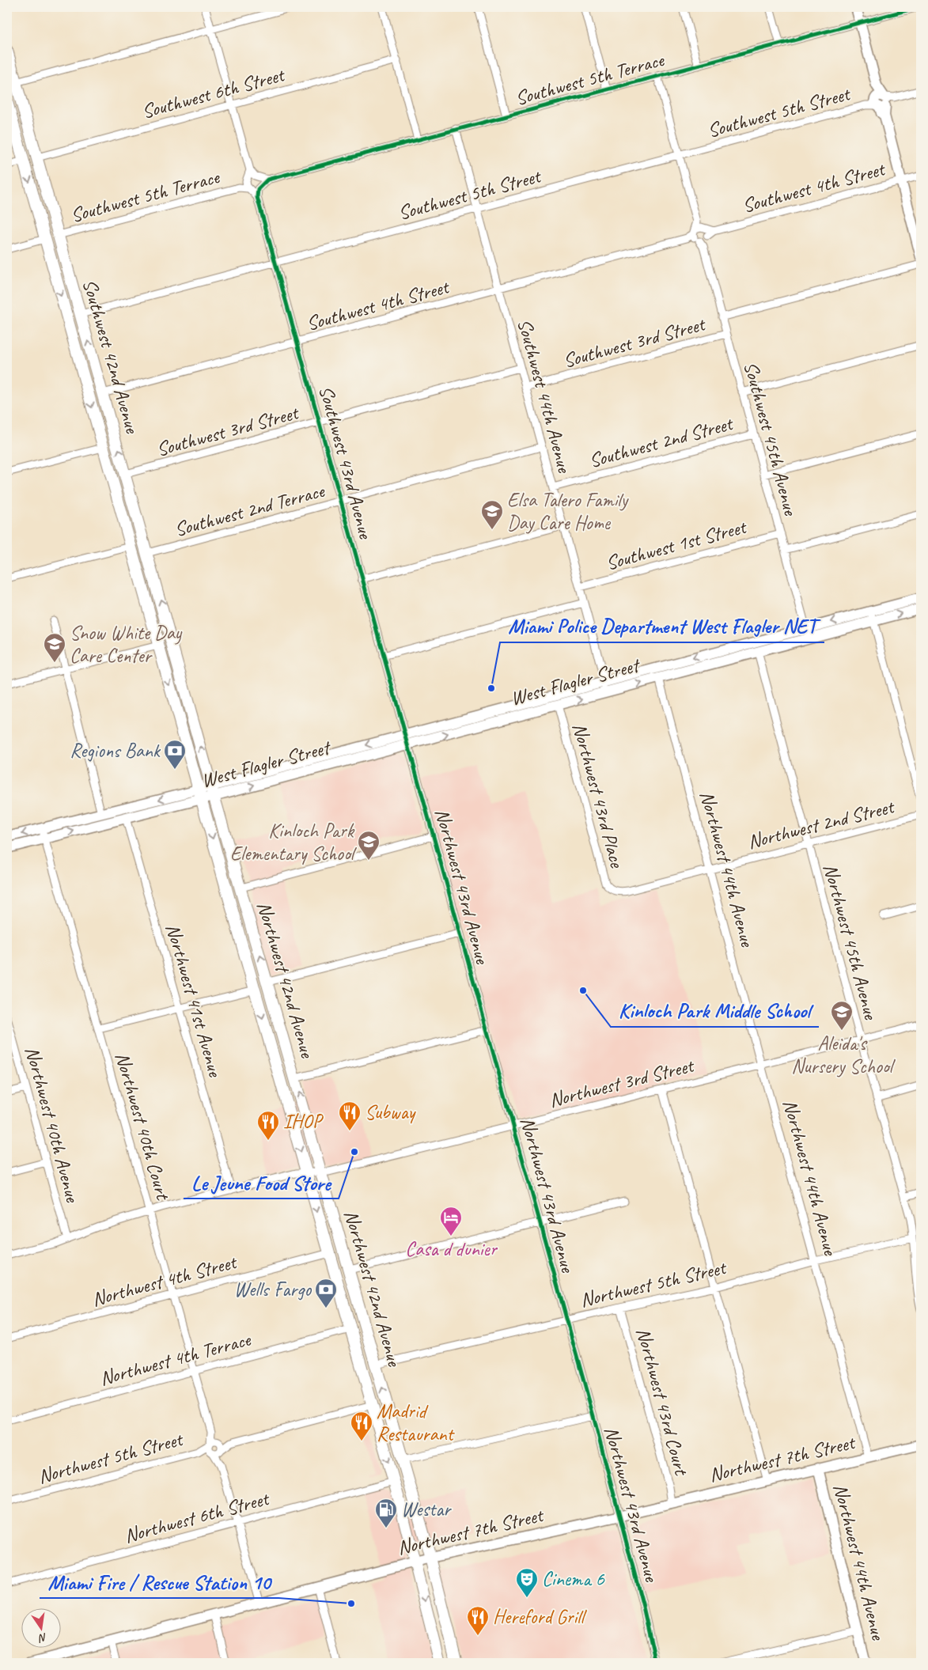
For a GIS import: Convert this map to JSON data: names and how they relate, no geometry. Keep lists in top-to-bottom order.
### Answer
{
  "streets": {
    "main road": [
      "Southwest 42nd Avenue",
      "West Flagler Street",
      "Northwest 44th Avenue",
      "Northwest 42nd Avenue",
      "Northwest 7th Street"
    ],
    "street": [
      "Southwest 5th Terrace",
      "Southwest 6th Street",
      "Southwest 5th Street",
      "Southwest 4th Street",
      "Southwest 3rd Street",
      "Southwest 44th Avenue",
      "Southwest 45th Avenue",
      "Southwest 2nd Street",
      "Southwest 43rd Avenue",
      "Southwest 2nd Terrace",
      "Southwest 1st Street",
      "Northwest 43rd Place",
      "Northwest 2nd Street",
      "Northwest 43rd Avenue",
      "Northwest 45th Avenue",
      "Northwest 41st Avenue",
      "Northwest 3rd Street",
      "Northwest 40th Avenue",
      "Northwest 40th Court",
      "Northwest 4th Street",
      "Northwest 5th Street",
      "Northwest 4th Terrace",
      "Northwest 43rd Court",
      "Northwest 6th Street"
    ]
  },
  "crossings": [
    ["Southwest 5th Terrace", "Southwest 42nd Avenue"],
    ["Southwest 5th Terrace", "Southwest 44th Avenue"],
    ["Southwest 5th Terrace", "Southwest 45th Avenue"],
    ["Southwest 5th Terrace", "Southwest 43rd Avenue"],
    ["Southwest 6th Street", "Southwest 42nd Avenue"],
    ["Southwest 6th Street", "Southwest 43rd Avenue"],
    ["Southwest 5th Street", "Southwest 42nd Avenue"],
    ["Southwest 5th Street", "Southwest 44th Avenue"],
    ["Southwest 5th Street", "Southwest 45th Avenue"],
    ["Southwest 5th Street", "Southwest 43rd Avenue"],
    ["Southwest 4th Street", "Southwest 42nd Avenue"],
    ["Southwest 4th Street", "Southwest 44th Avenue"],
    ["Southwest 4th Street", "Southwest 45th Avenue"],
    ["Southwest 4th Street", "Southwest 43rd Avenue"],
    ["Southwest 3rd Street", "Southwest 42nd Avenue"],
    ["Southwest 3rd Street", "Southwest 44th Avenue"],
    ["Southwest 3rd Street", "Southwest 45th Avenue"],
    ["Southwest 3rd Street", "Southwest 43rd Avenue"],
    ["Southwest 42nd Avenue", "Southwest 2nd Terrace"],
    ["Southwest 42nd Avenue", "West Flagler Street"],
    ["Southwest 42nd Avenue", "Northwest 42nd Avenue"],
    ["Southwest 44th Avenue", "Southwest 2nd Street"],
    ["Southwest 44th Avenue", "Southwest 2nd Terrace"],
    ["Southwest 44th Avenue", "Southwest 1st Street"],
    ["Southwest 44th Avenue", "West Flagler Street"],
    ["Southwest 45th Avenue", "Southwest 2nd Street"],
    ["Southwest 45th Avenue", "Southwest 1st Street"],
    ["Southwest 45th Avenue", "West Flagler Street"],
    ["Southwest 43rd Avenue", "Southwest 2nd Terrace"],
    ["Southwest 43rd Avenue", "West Flagler Street"],
    ["Southwest 43rd Avenue", "Northwest 43rd Avenue"],
    ["West Flagler Street", "Northwest 43rd Place"],
    ["West Flagler Street", "Northwest 44th Avenue"],
    ["West Flagler Street", "Northwest 43rd Avenue"],
    ["West Flagler Street", "Northwest 45th Avenue"],
    ["West Flagler Street", "Northwest 42nd Avenue"],
    ["West Flagler Street", "Northwest 41st Avenue"],
    ["West Flagler Street", "Northwest 40th Court"],
    ["Northwest 43rd Place", "Northwest 2nd Street"],
    ["Northwest 2nd Street", "Northwest 44th Avenue"],
    ["Northwest 2nd Street", "Northwest 45th Avenue"],
    ["Northwest 44th Avenue", "Northwest 3rd Street"],
    ["Northwest 44th Avenue", "Northwest 5th Street"],
    ["Northwest 44th Avenue", "Northwest 7th Street"],
    ["Northwest 43rd Avenue", "Northwest 3rd Street"],
    ["Northwest 43rd Avenue", "Northwest 5th Street"],
    ["Northwest 43rd Avenue", "Northwest 7th Street"],
    ["Northwest 45th Avenue", "Northwest 3rd Street"],
    ["Northwest 45th Avenue", "Northwest 5th Street"],
    ["Northwest 42nd Avenue", "Northwest 3rd Street"],
    ["Northwest 42nd Avenue", "Northwest 4th Street"],
    ["Northwest 42nd Avenue", "Northwest 5th Street"],
    ["Northwest 42nd Avenue", "Northwest 4th Terrace"],
    ["Northwest 42nd Avenue", "Northwest 7th Street"],
    ["Northwest 42nd Avenue", "Northwest 6th Street"],
    ["Northwest 41st Avenue", "Northwest 3rd Street"],
    ["Northwest 3rd Street", "Northwest 40th Avenue"],
    ["Northwest 3rd Street", "Northwest 40th Court"],
    ["Northwest 40th Court", "Northwest 4th Street"],
    ["Northwest 40th Court", "Northwest 5th Street"],
    ["Northwest 40th Court", "Northwest 4th Terrace"],
    ["Northwest 40th Court", "Northwest 7th Street"],
    ["Northwest 40th Court", "Northwest 6th Street"],
    ["Northwest 5th Street", "Northwest 43rd Court"],
    ["Northwest 43rd Court", "Northwest 7th Street"]
  ],
  "places": {
    "school or university": [
      "Elsa Talero Family Day Care Home",
      "Snow White Day Care Center",
      "Kinloch Park Elementary School",
      "Aleida's Nursery School"
    ],
    "other": [
      "Miami Police Department West Flagler NET",
      "Kinloch Park Middle School",
      "Le Jeune Food Store",
      "Miami Fire / Rescue Station 10"
    ],
    "bank": ["Regions Bank", "Wells Fargo"],
    "restaurant": [
      "Subway",
      "IHOP",
      "Madrid Restaurant",
      "Hereford Grill"
    ],
    "hotel": ["Casa d dunier"],
    "fuel station": ["Westar"],
    "theatre": ["Cinema 6"]
  },
  "north": "bottom"
}
